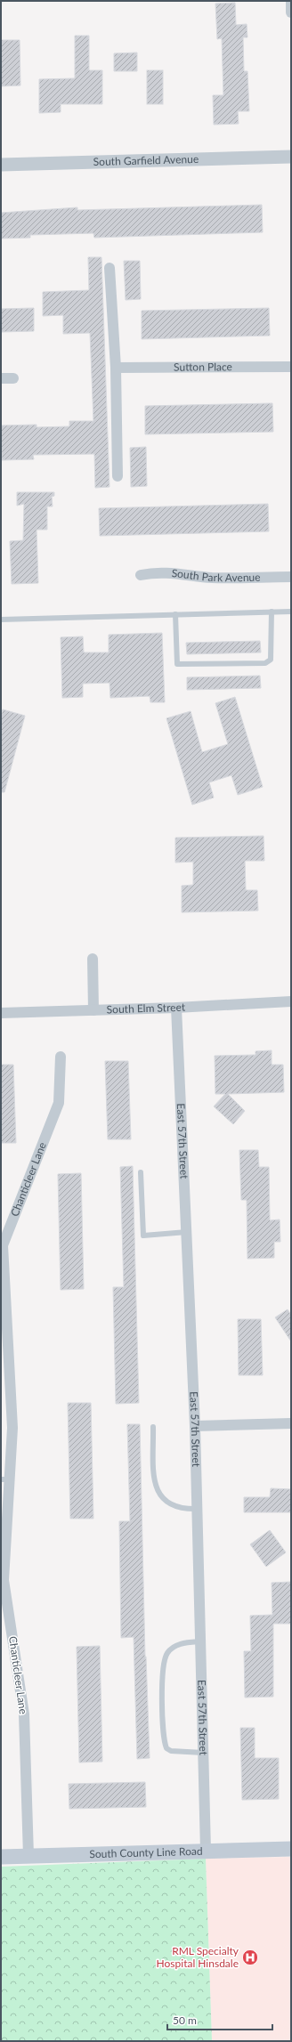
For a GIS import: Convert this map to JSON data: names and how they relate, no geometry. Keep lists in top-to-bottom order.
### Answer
{
  "streets": {
    "main road": ["South County Line Road"],
    "street": [
      "South Garfield Avenue",
      "Sutton Place",
      "South Park Avenue",
      "South Elm Street",
      "East 57th Street",
      "Chanticleer Lane"
    ]
  },
  "crossings": [
    ["South Elm Street", "East 57th Street"],
    ["East 57th Street", "South County Line Road"],
    ["Chanticleer Lane", "South County Line Road"]
  ],
  "places": {
    "hospital": ["RML Specialty Hospital Hinsdale"]
  },
  "scale_bar": "50 m"
}
